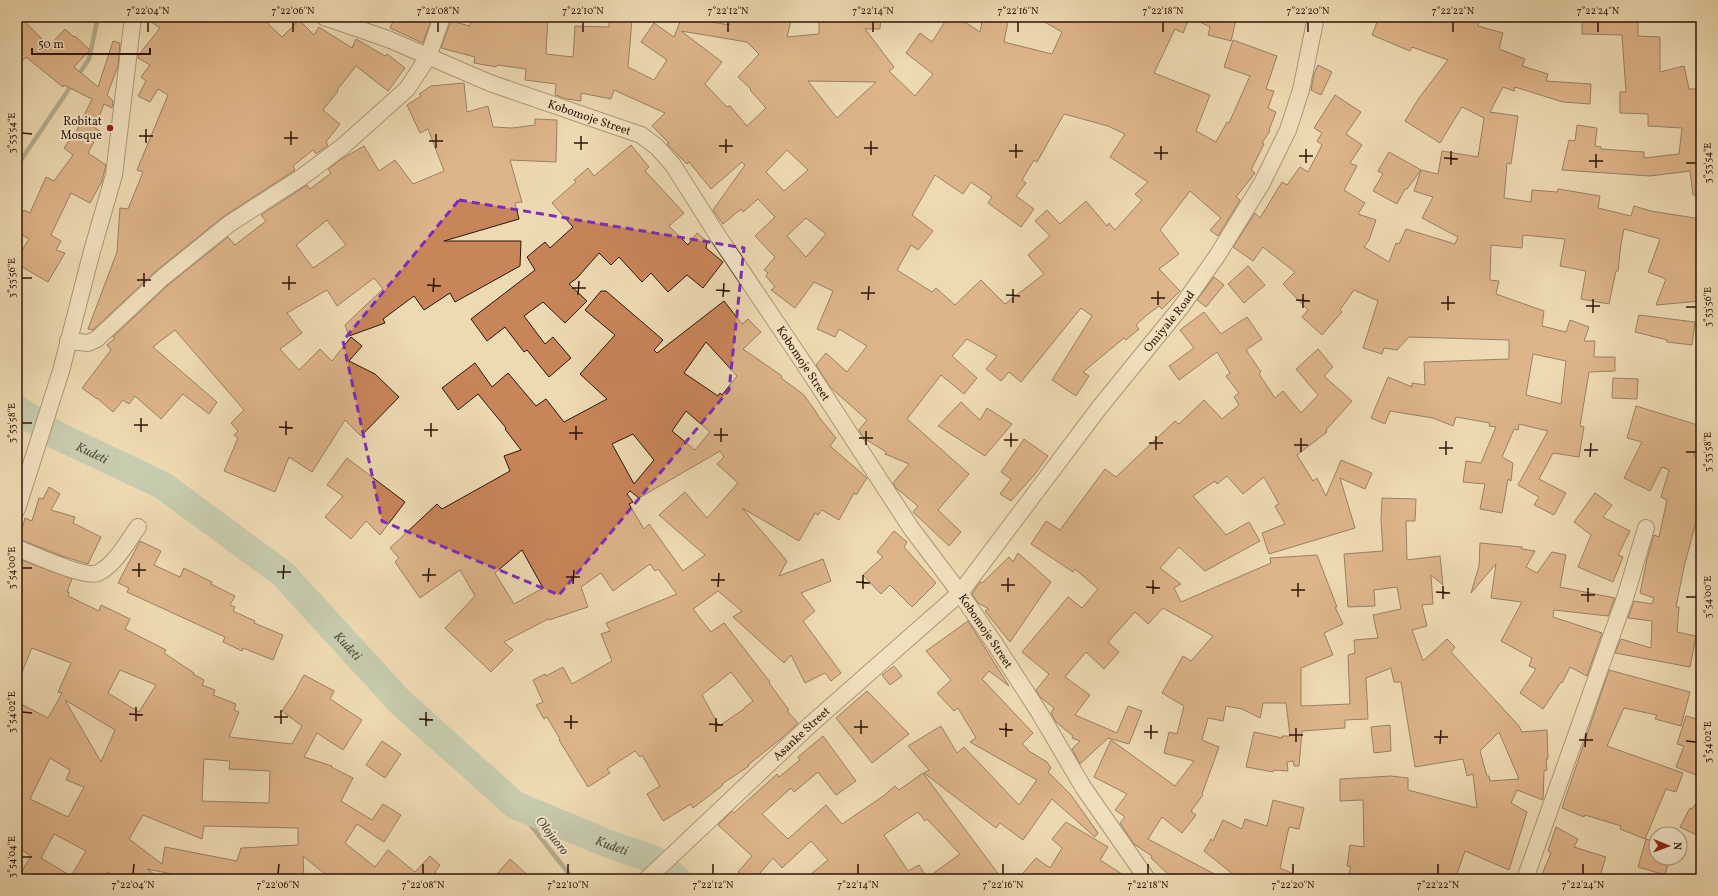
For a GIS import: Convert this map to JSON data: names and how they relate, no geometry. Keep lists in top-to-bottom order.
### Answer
{
  "streets": {
    "street": ["Kobomoje Street", "Omiyale Road", "Asanke Street"]
  },
  "crossings": [
    ["Kobomoje Street", "Omiyale Road"],
    ["Kobomoje Street", "Asanke Street"],
    ["Omiyale Road", "Asanke Street"]
  ],
  "water": ["Kudeti", "Olojuoro"],
  "places": ["Robitat Mosque"],
  "scale_bar": "50 m",
  "north": "right",
  "coordinates": [
    "7°22'04\"N",
    "7°22'06\"N",
    "7°22'08\"N",
    "7°22'10\"N",
    "7°22'12\"N",
    "7°22'14\"N",
    "7°22'16\"N",
    "7°22'18\"N",
    "7°22'20\"N",
    "7°22'22\"N",
    "7°22'24\"N",
    "3°53'54\"E",
    "3°53'56\"E",
    "3°53'58\"E",
    "3°54'00\"E",
    "3°54'02\"E",
    "3°54'04\"E"
  ]
}
